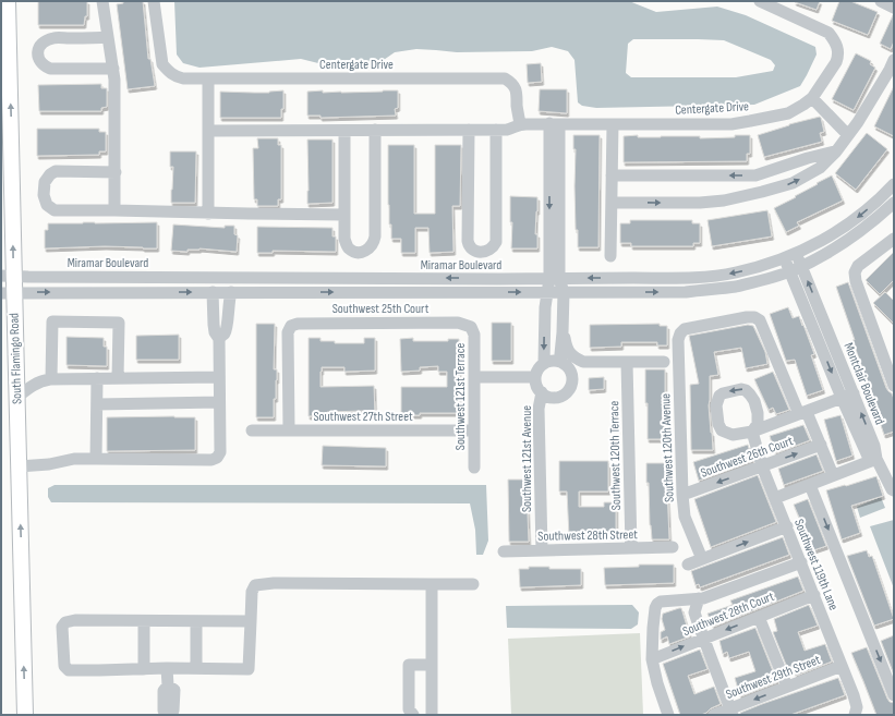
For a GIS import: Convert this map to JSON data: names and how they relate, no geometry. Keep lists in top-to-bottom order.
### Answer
{
  "streets": {
    "main road": ["South Flamingo Road"],
    "street": [
      "Centergate Drive",
      "Miramar Boulevard",
      "Southwest 25th Court",
      "Montclair Boulevard",
      "Southwest 121st Terrace",
      "Southwest 27th Street",
      "Southwest 120th Avenue",
      "Southwest 120th Terrace",
      "Southwest 26th Court",
      "Southwest 121st Avenue",
      "Southwest 28th Street",
      "Southwest 119th Lane",
      "Southwest 28th Court",
      "Southwest 29th Street"
    ]
  },
  "crossings": [
    ["Miramar Boulevard", "South Flamingo Road"],
    ["Miramar Boulevard", "Montclair Boulevard"],
    ["Southwest 25th Court", "Southwest 121st Terrace"],
    ["Southwest 25th Court", "Southwest 27th Street"],
    ["Southwest 121st Terrace", "Southwest 27th Street"],
    ["Southwest 120th Avenue", "Southwest 26th Court"],
    ["Southwest 120th Avenue", "Southwest 119th Lane"],
    ["Southwest 120th Terrace", "Southwest 28th Street"],
    ["Southwest 26th Court", "Southwest 119th Lane"],
    ["Southwest 121st Avenue", "Southwest 28th Street"],
    ["Southwest 119th Lane", "Southwest 28th Court"],
    ["Southwest 119th Lane", "Southwest 29th Street"]
  ],
  "one_way": ["South Flamingo Road", "Southwest 29th Street"]
}
